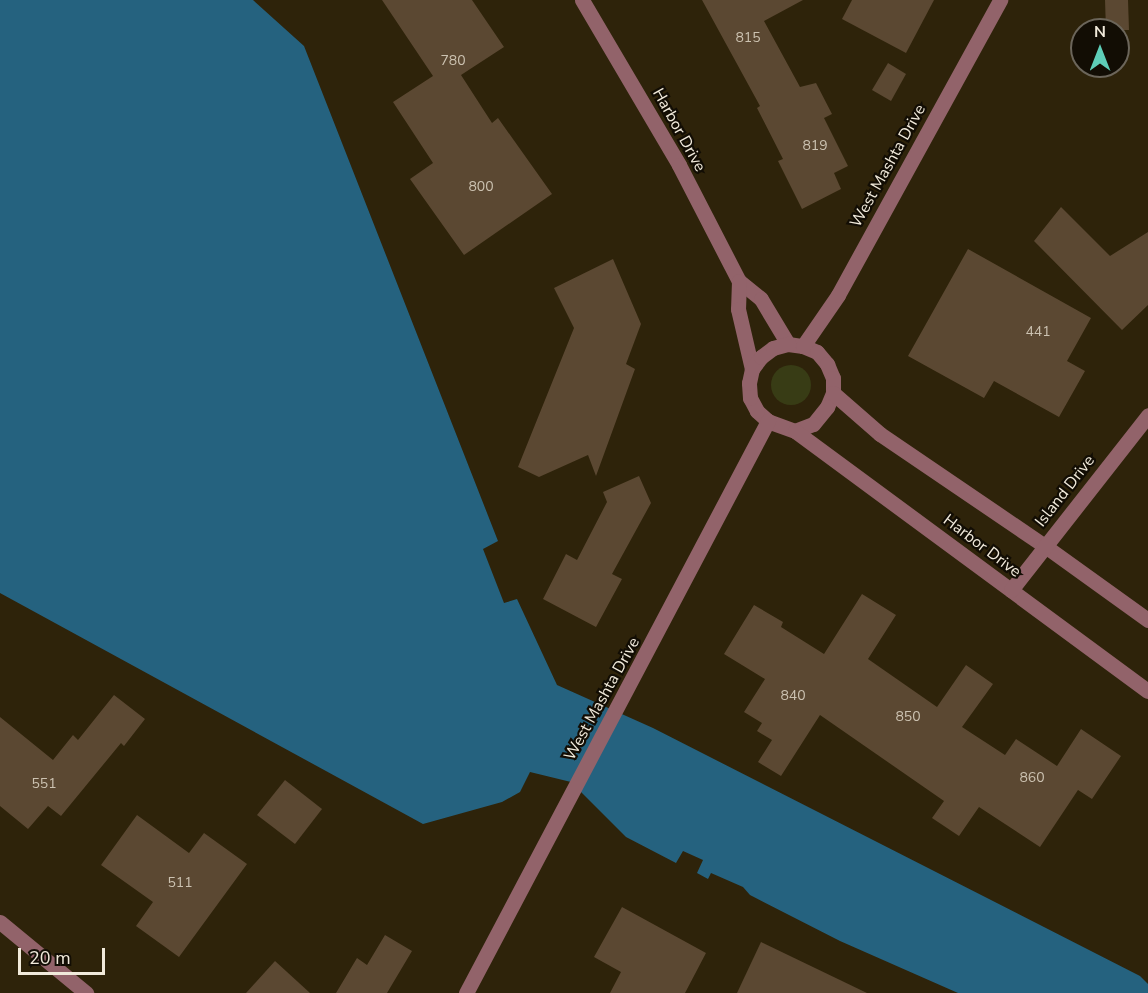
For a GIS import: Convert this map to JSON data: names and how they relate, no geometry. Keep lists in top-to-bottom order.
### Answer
{
  "streets": {
    "street": ["Harbor Drive", "West Mashta Drive", "Island Drive"]
  },
  "crossings": [
    ["Harbor Drive", "West Mashta Drive"],
    ["Harbor Drive", "Island Drive"]
  ],
  "house_numbers": [
    "815",
    "780",
    "819",
    "800",
    "441",
    "840",
    "850",
    "860",
    "551",
    "511"
  ],
  "scale_bar": "20 m",
  "north": "top"
}
